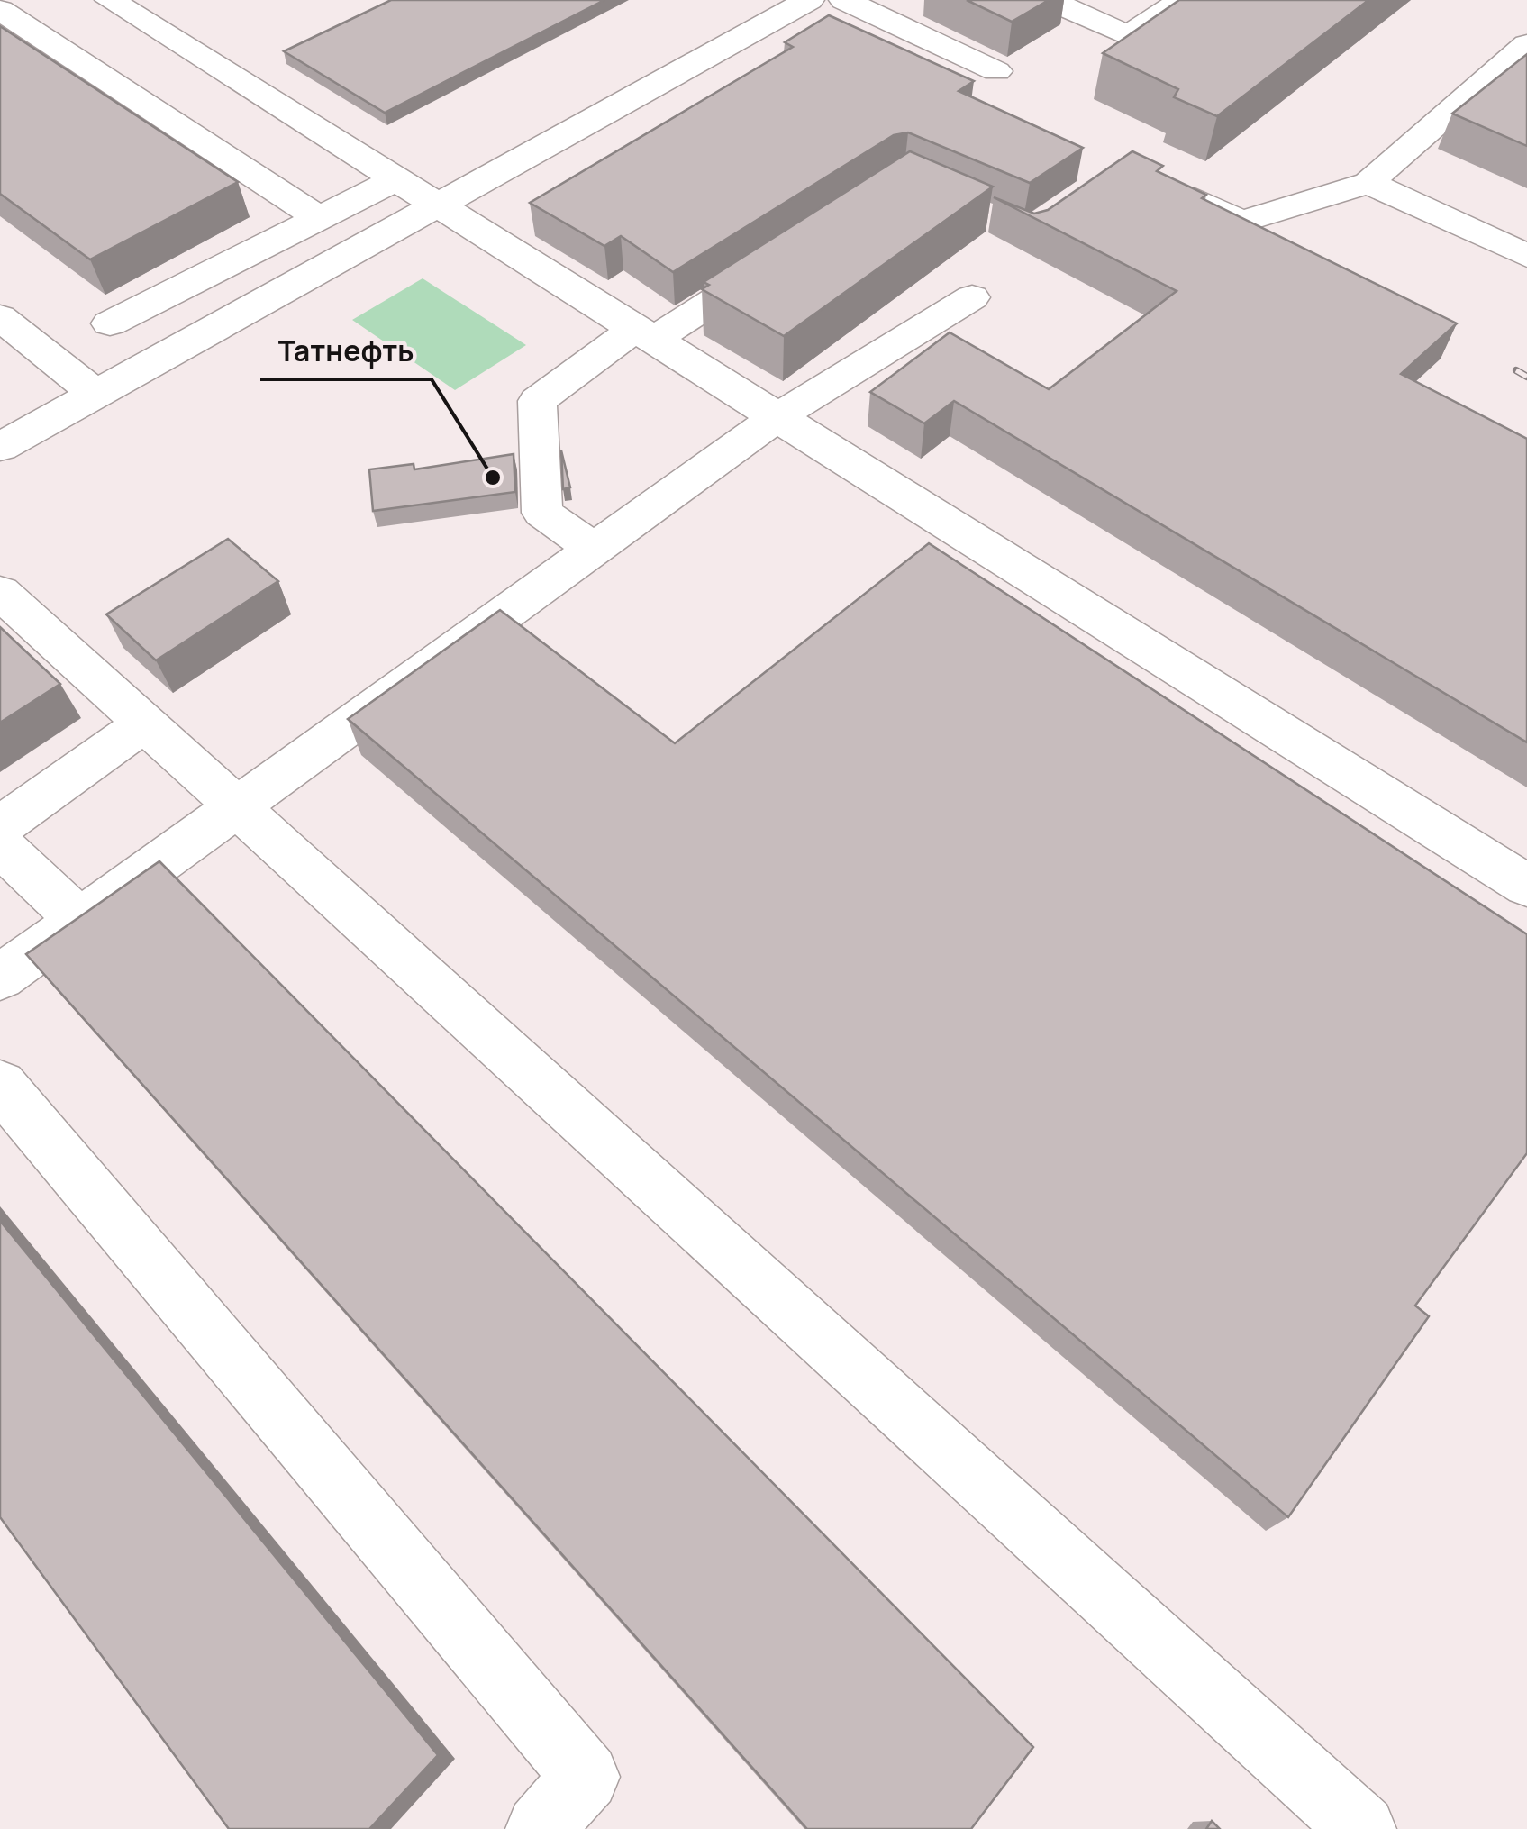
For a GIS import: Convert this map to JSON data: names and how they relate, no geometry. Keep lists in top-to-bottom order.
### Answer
{
  "places": ["Татнефть"]
}
